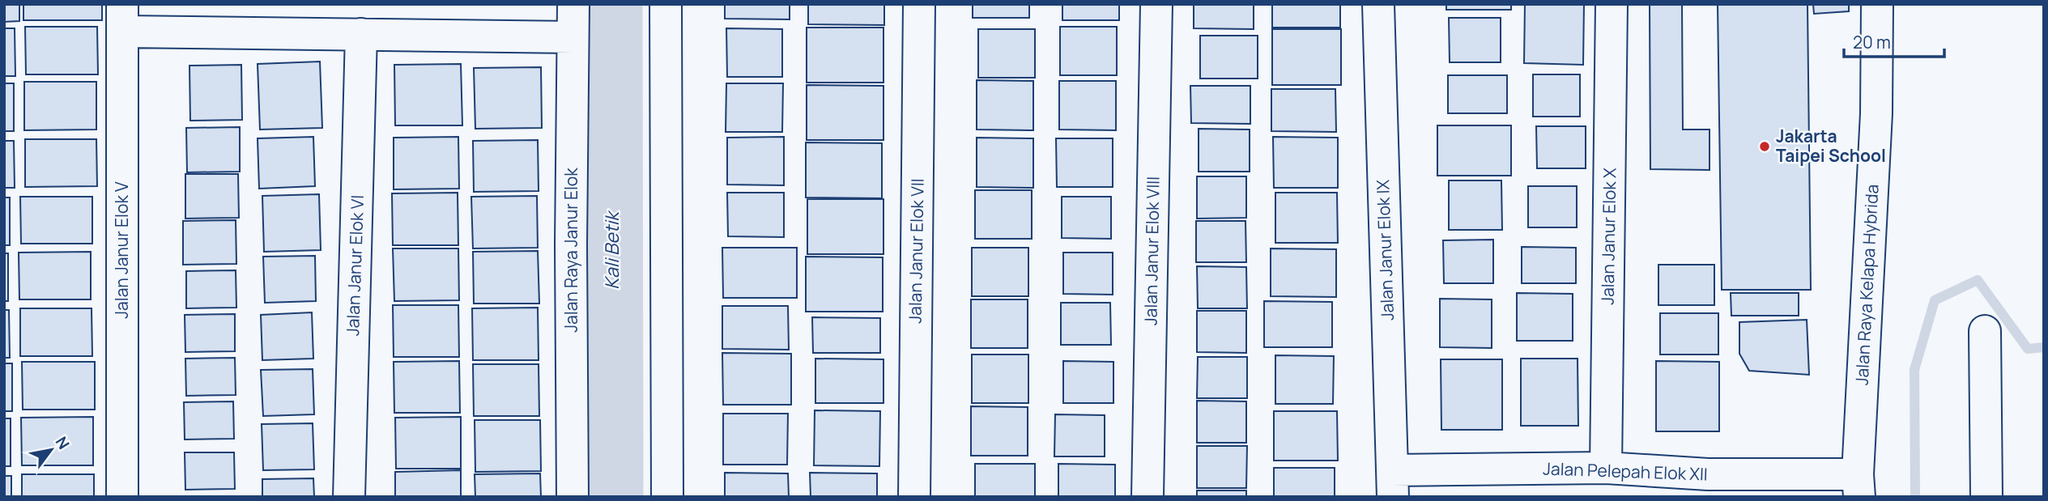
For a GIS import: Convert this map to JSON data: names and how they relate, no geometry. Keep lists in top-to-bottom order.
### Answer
{
  "streets": {
    "street": [
      "Jalan Janur Elok X",
      "Jalan Janur Elok V",
      "Jalan Raya Janur Elok",
      "Jalan Janur Elok IX",
      "Jalan Janur Elok VII",
      "Jalan Janur Elok VIII",
      "Jalan Janur Elok VI",
      "Jalan Raya Kelapa Hybrida",
      "Jalan Pelepah Elok XII"
    ]
  },
  "crossings": [
    ["Jalan Janur Elok X", "Jalan Pelepah Elok XII"],
    ["Jalan Janur Elok IX", "Jalan Pelepah Elok XII"],
    ["Jalan Raya Kelapa Hybrida", "Jalan Pelepah Elok XII"]
  ],
  "water": ["Kali Betik"],
  "places": ["Jakarta Taipei School"],
  "scale_bar": "20 m",
  "north": "top right"
}
